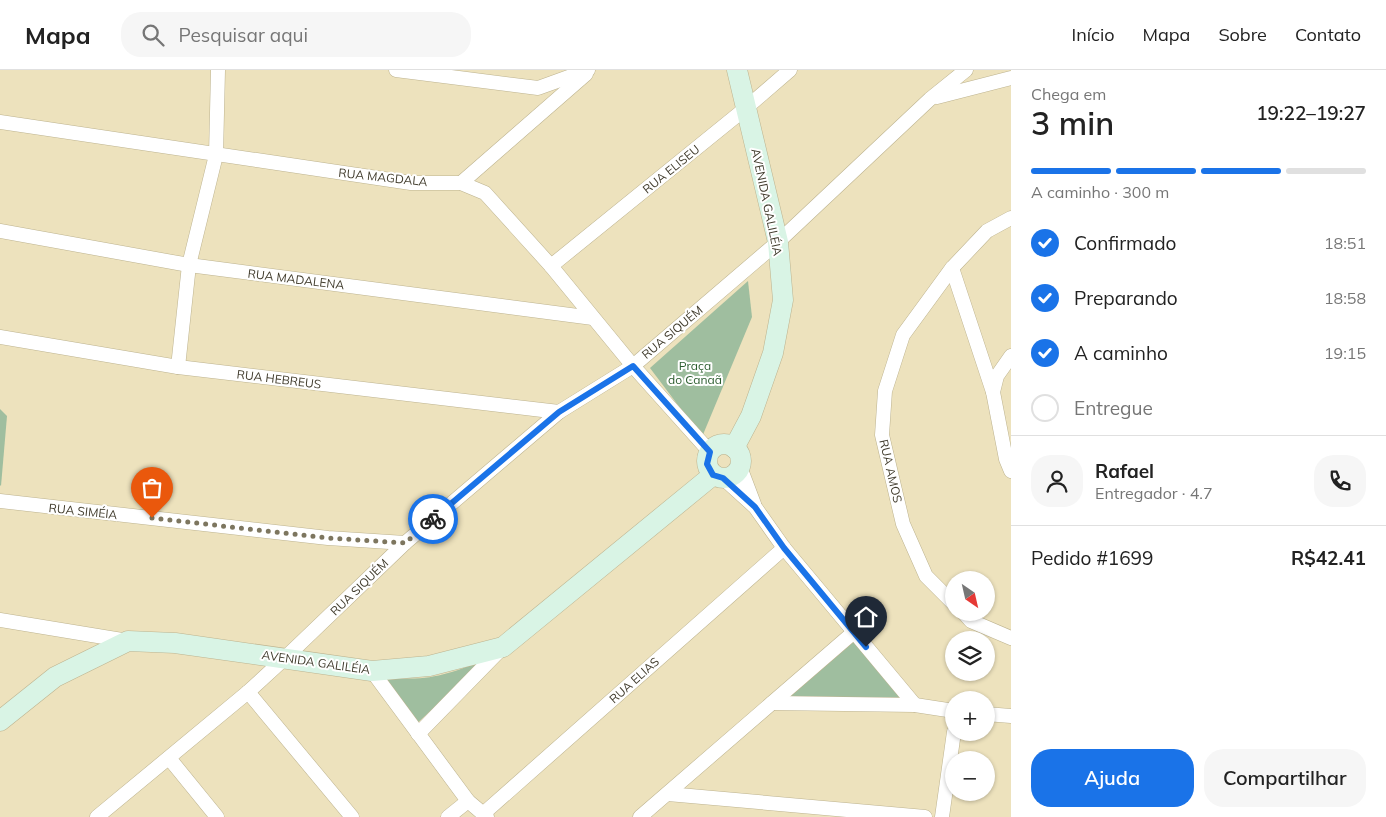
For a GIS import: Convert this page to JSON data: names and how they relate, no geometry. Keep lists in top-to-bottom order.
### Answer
{
  "streets": {
    "main road": ["AVENIDA GALILÉIA"],
    "street": [
      "RUA ELISEU",
      "RUA MAGDALA",
      "RUA MADALENA",
      "RUA SIQUÉM",
      "RUA HEBREUS",
      "RUA AMOS",
      "RUA SIMÉIA",
      "RUA ELIAS"
    ]
  },
  "crossings": [
    ["RUA ELISEU", "RUA MAGDALA"],
    ["RUA ELISEU", "AVENIDA GALILÉIA"],
    ["RUA MAGDALA", "AVENIDA GALILÉIA"],
    ["RUA MAGDALA", "RUA MADALENA"],
    ["RUA MAGDALA", "RUA SIQUÉM"],
    ["AVENIDA GALILÉIA", "RUA SIQUÉM"],
    ["RUA SIQUÉM", "RUA HEBREUS"],
    ["RUA SIQUÉM", "RUA SIMÉIA"]
  ],
  "parks": ["Praça do Canaã"],
  "north": "bottom right",
  "page": {
    "header": "Mapa",
    "search": "Pesquisar aqui",
    "nav": [
      "Início",
      "Mapa",
      "Sobre",
      "Contato"
    ],
    "heading": ["3 min", "Chega em", "19:22–19:27"],
    "panel": [
      "Rafael",
      "Entregador · 4.7",
      "Pedido #1699",
      "R$42.41"
    ],
    "bar": "A caminho · 300 m",
    "list": [
      ["Confirmado", "18:51"],
      ["Preparando", "18:58"],
      ["A caminho", "19:15"],
      "Entregue"
    ],
    "map_buttons": ["+", "−"],
    "buttons": ["Ajuda", "Compartilhar"]
  }
}
